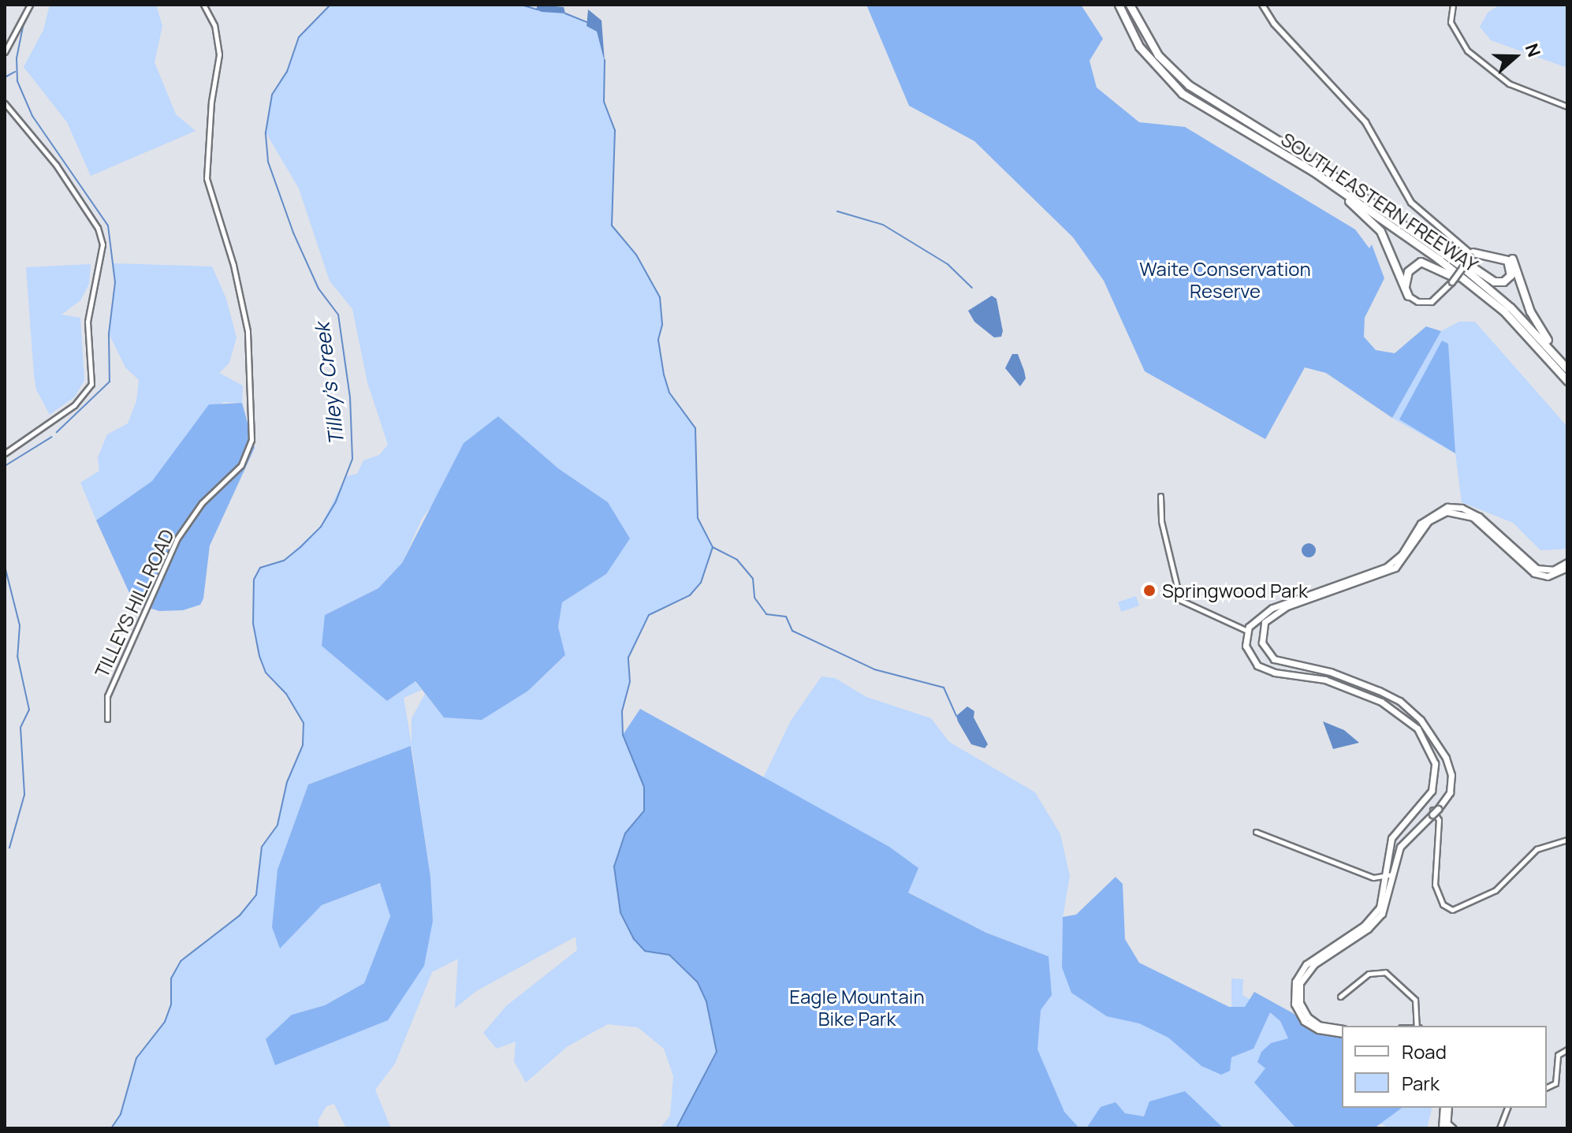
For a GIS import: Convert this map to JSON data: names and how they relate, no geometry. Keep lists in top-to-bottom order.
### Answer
{
  "streets": {
    "highway": ["SOUTH EASTERN FREEWAY"],
    "street": ["TILLEYS HILL ROAD"]
  },
  "water": ["Tilley's Creek"],
  "parks": ["Waite Conservation Reserve", "Eagle Mountain Bike Park"],
  "places": ["Springwood Park"],
  "legend": ["Road", "Park"],
  "north": "right"
}
